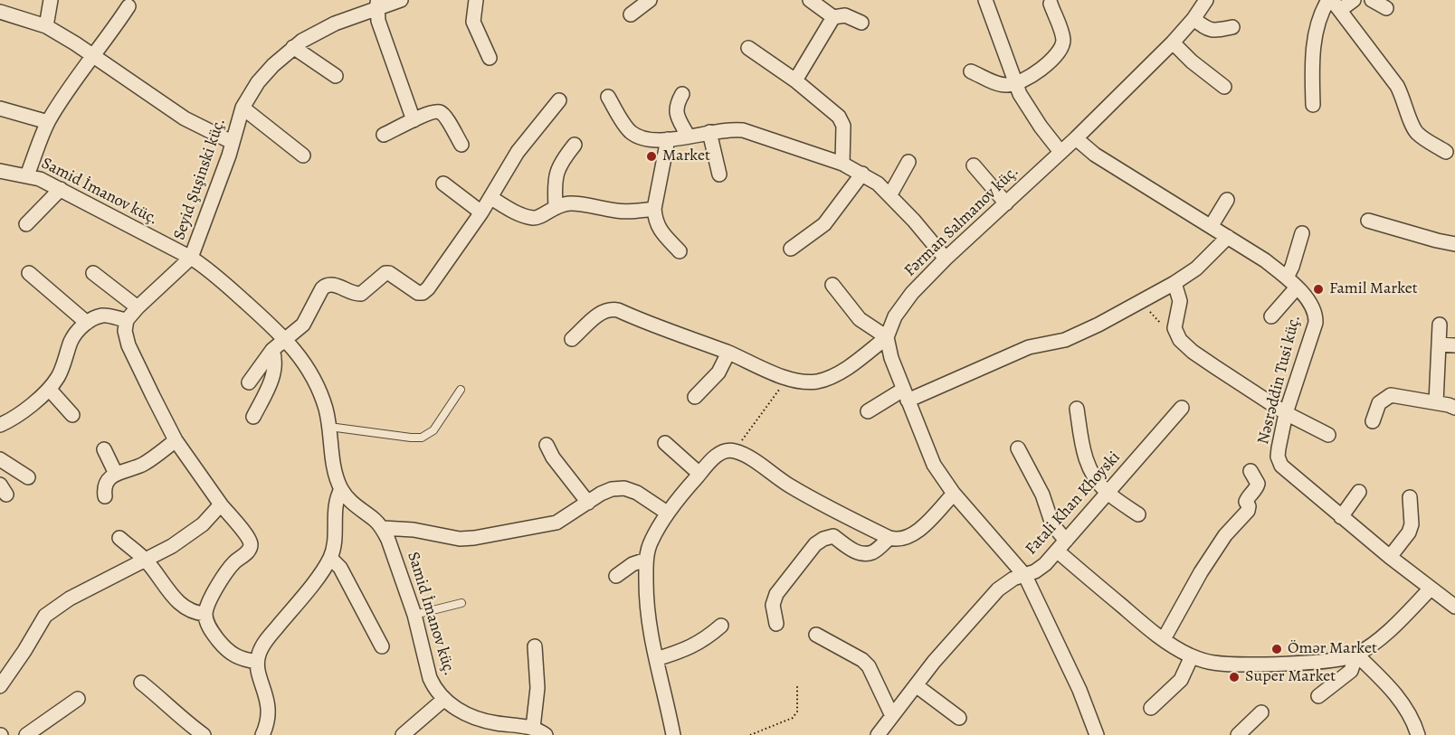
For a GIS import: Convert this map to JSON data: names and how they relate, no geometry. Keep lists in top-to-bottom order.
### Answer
{
  "streets": {
    "street": [
      "Seyid Şuşinski küç.",
      "Samid İmanov küç.",
      "Fərman Salmanov küç.",
      "Nəsrəddin Tusi küç.",
      "Fatali Khan Khoyski"
    ]
  },
  "crossings": [
    ["Seyid Şuşinski küç.", "Samid İmanov küç."],
    ["Fərman Salmanov küç.", "Nəsrəddin Tusi küç."]
  ],
  "places": [
    "Market",
    "Famil Market",
    "Ömər Market",
    "Super Market"
  ]
}
